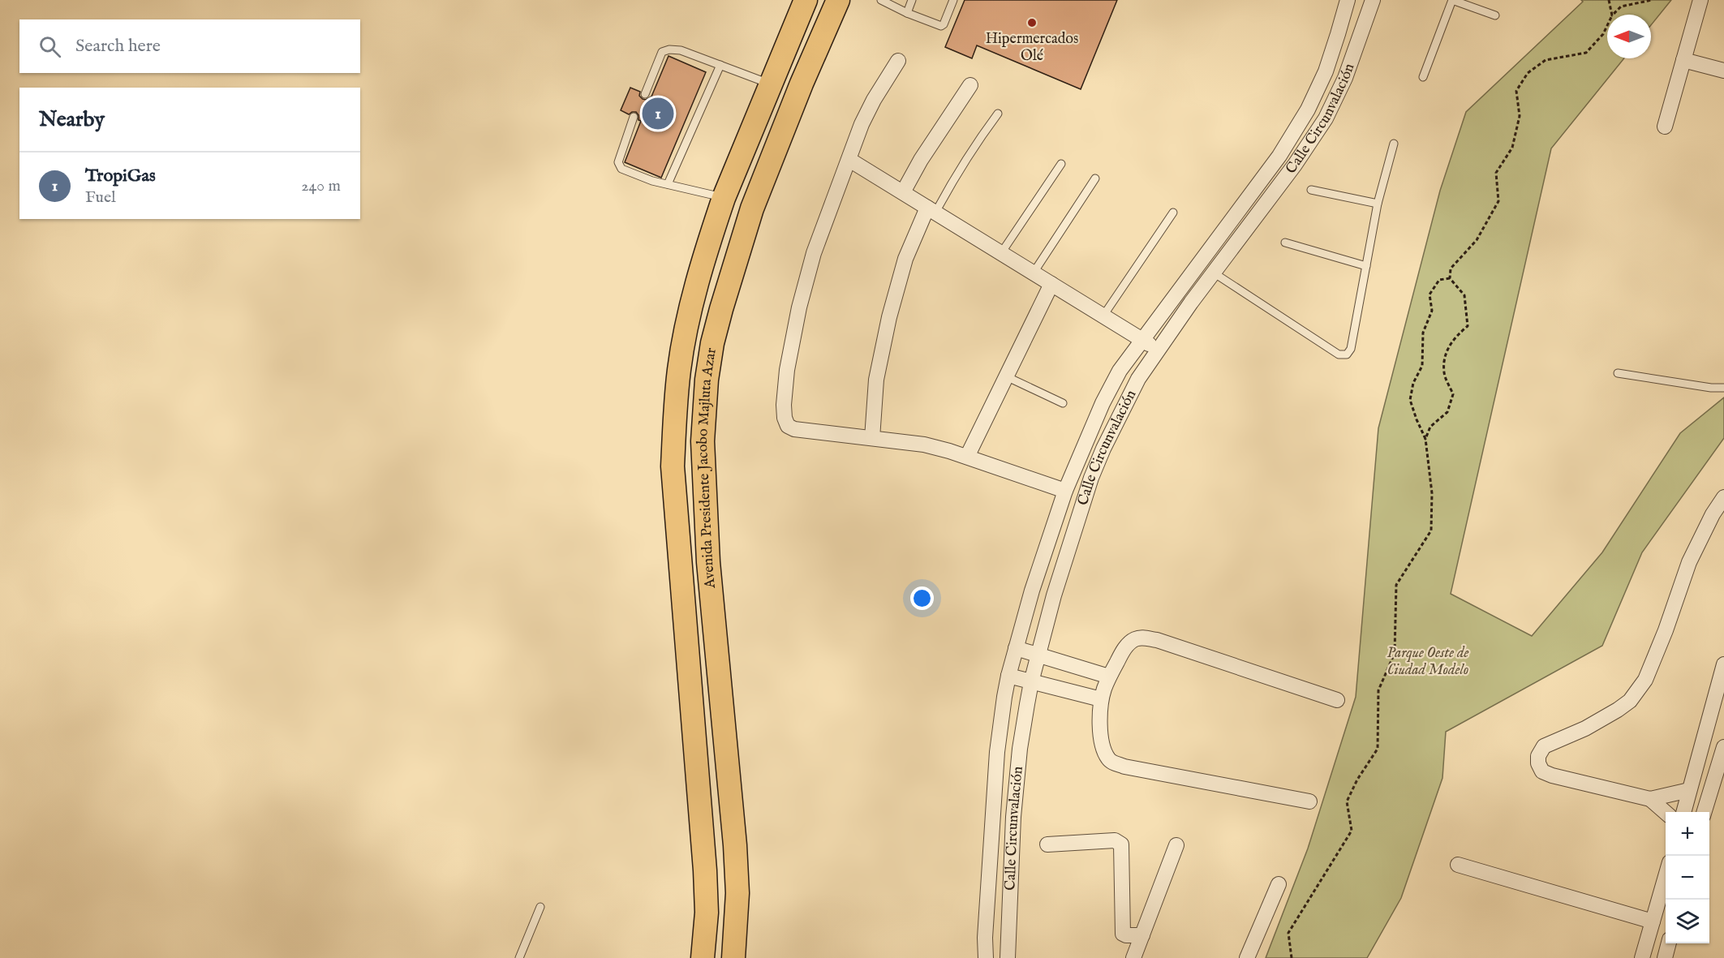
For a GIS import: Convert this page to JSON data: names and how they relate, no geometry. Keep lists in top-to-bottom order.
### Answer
{
  "streets": {
    "main road": ["Avenida Presidente Jacobo Majluta Azar"],
    "street": ["Calle Circunvalación"]
  },
  "parks": ["Parque Oeste de Ciudad Modelo"],
  "places": ["Hipermercados Olé"],
  "north": "left",
  "page": {
    "search": "Search here",
    "heading": "Nearby",
    "pins": "1",
    "list": [
      {
        "mark": "1",
        "name": "TropiGas",
        "note": "Fuel",
        "value": "240 m"
      }
    ],
    "map_buttons": ["+", "−"]
  }
}
